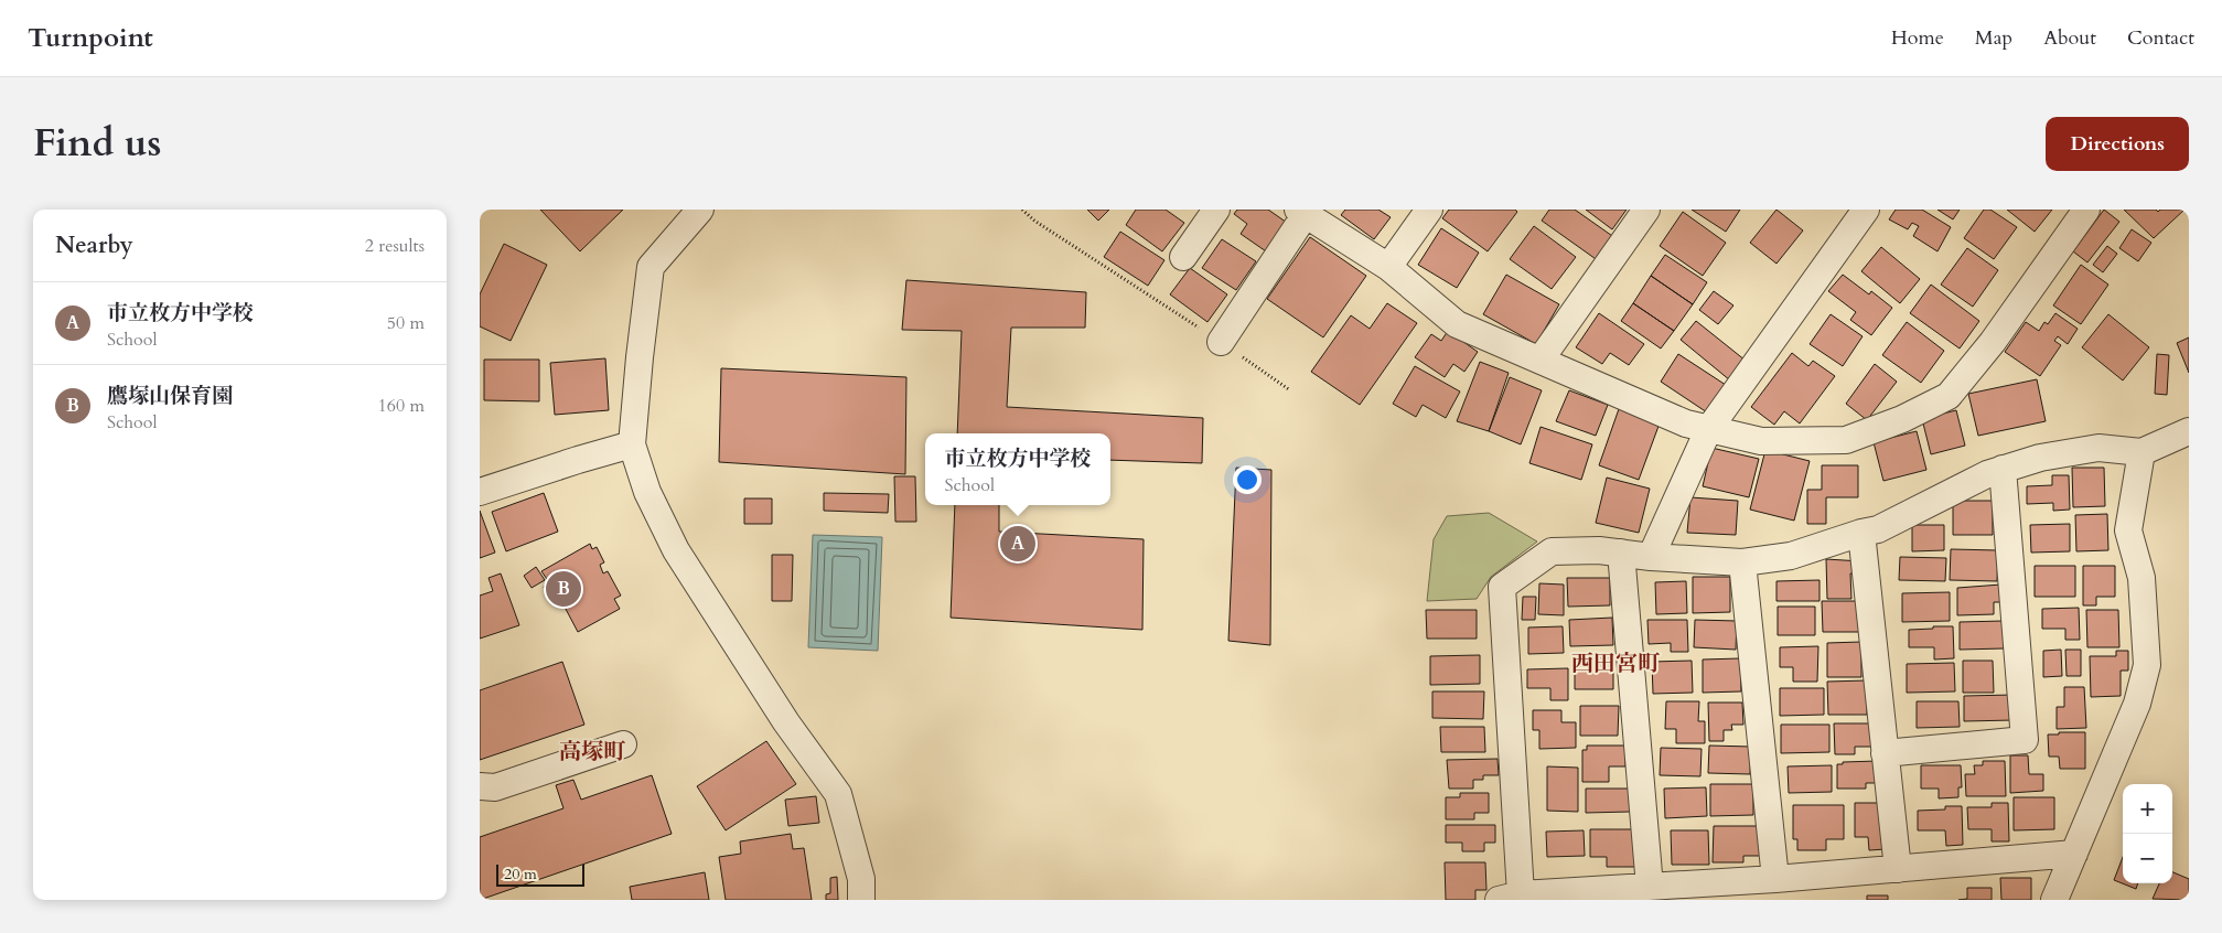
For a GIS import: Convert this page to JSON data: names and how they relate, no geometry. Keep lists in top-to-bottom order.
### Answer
{
  "districts": ["西田宮町", "高塚町"],
  "scale_bar": "20 m",
  "page": {
    "header": "Turnpoint",
    "nav": [
      "Home",
      "Map",
      "About",
      "Contact"
    ],
    "title": "Find us",
    "buttons": "Directions",
    "heading": ["Nearby", "2 results"],
    "list": [
      {
        "mark": "A",
        "name": "市立枚方中学校",
        "note": "School",
        "value": "50 m"
      },
      {
        "mark": "B",
        "name": "鷹塚山保育園",
        "note": "School",
        "value": "160 m"
      }
    ],
    "popup": ["市立枚方中学校", "School"],
    "pins": ["A", "B"],
    "map_buttons": ["+", "−"],
    "scale": "20 m"
  }
}
